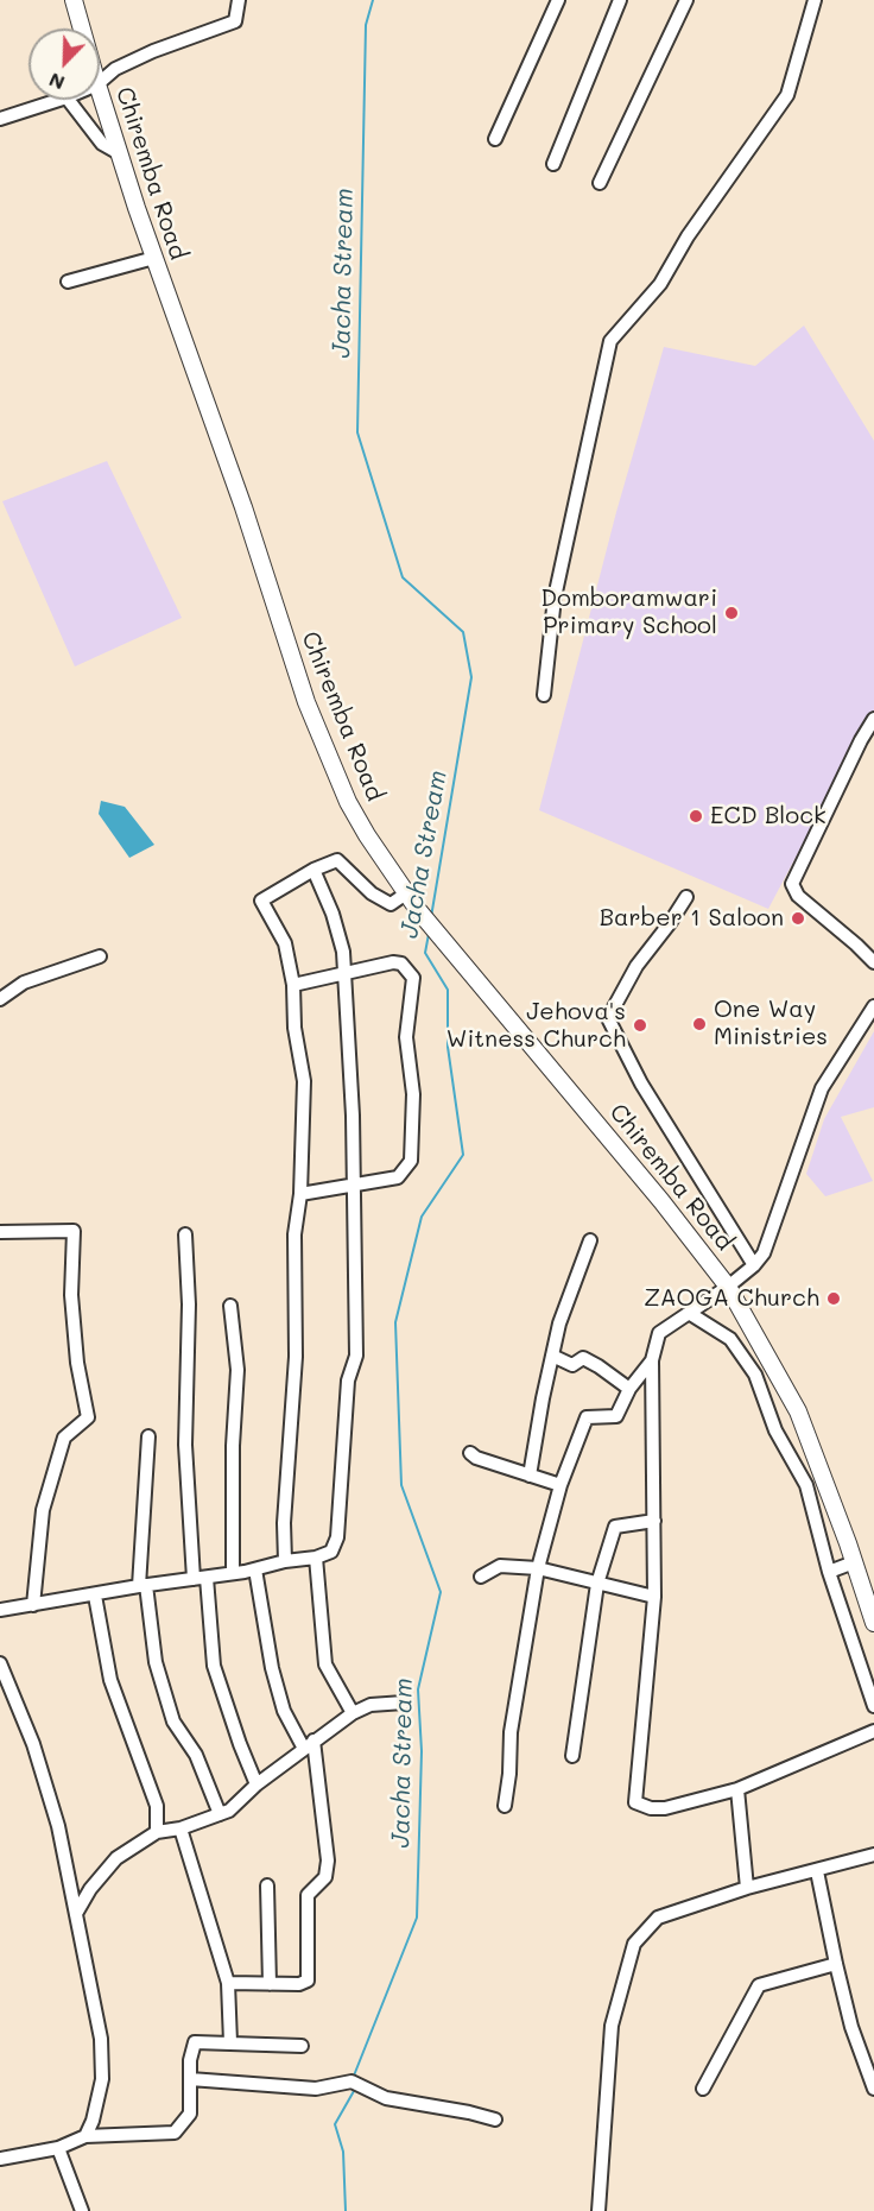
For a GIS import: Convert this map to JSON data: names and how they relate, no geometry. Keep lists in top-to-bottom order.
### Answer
{
  "streets": {
    "main road": ["Chiremba Road"]
  },
  "water": ["Jacha Stream"],
  "places": [
    "Domboramwari Primary School",
    "ECD Block",
    "Barber 1 Saloon",
    "One Way Ministries",
    "Jehova's Witness Church",
    "ZAOGA Church"
  ],
  "north": "bottom left"
}
